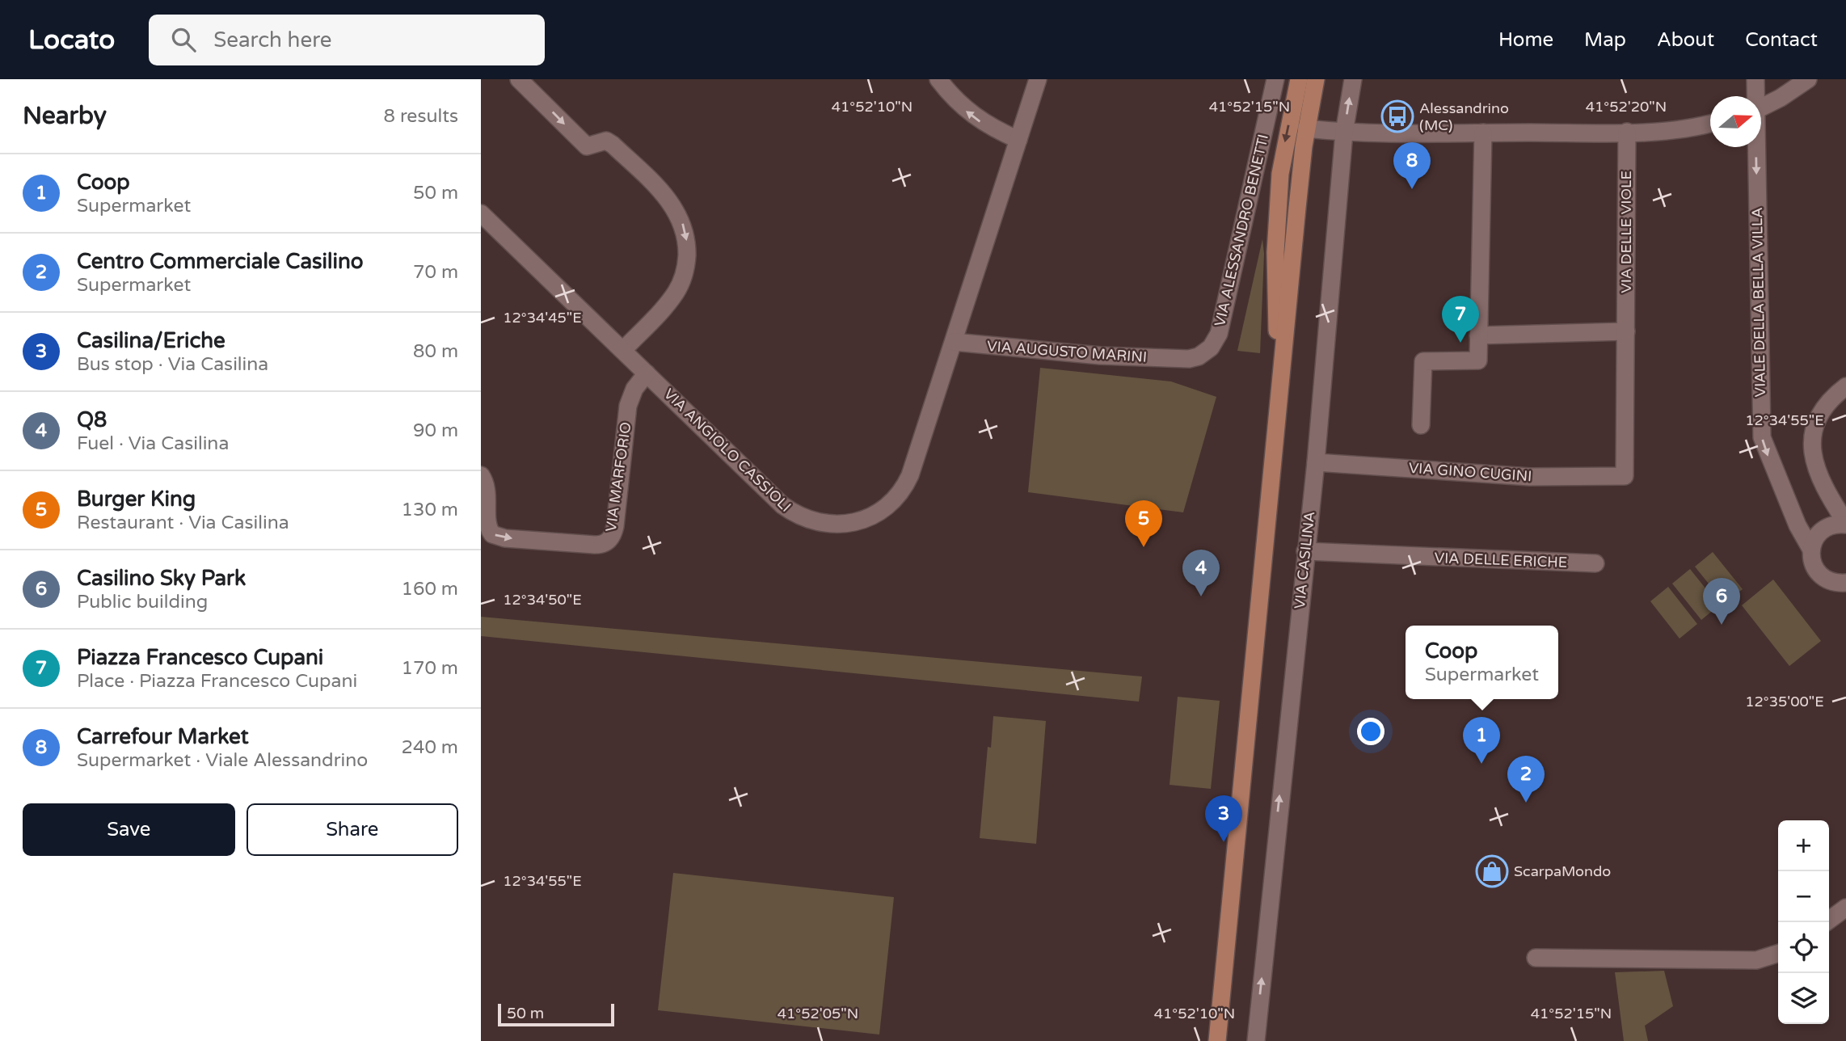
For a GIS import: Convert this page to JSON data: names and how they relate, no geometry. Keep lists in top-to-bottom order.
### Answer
{
  "streets": {
    "street": [
      "VIA ALESSANDRO BENETTI",
      "VIA DELLE VIOLE",
      "VIALE DELLA BELLA VILLA",
      "VIA AUGUSTO MARINI",
      "VIA ANGIOLO CASSIOLI",
      "VIA GINO CUGINI",
      "VIA MARFORIO",
      "VIA CASILINA",
      "VIA DELLE ERICHE"
    ]
  },
  "crossings": [
    ["VIA ALESSANDRO BENETTI", "VIA AUGUSTO MARINI"],
    ["VIA DELLE VIOLE", "VIA GINO CUGINI"],
    ["VIA AUGUSTO MARINI", "VIA ANGIOLO CASSIOLI"],
    ["VIA ANGIOLO CASSIOLI", "VIA MARFORIO"],
    ["VIA GINO CUGINI", "VIA CASILINA"],
    ["VIA CASILINA", "VIA DELLE ERICHE"]
  ],
  "one_way": ["VIALE DELLA BELLA VILLA", "VIA CASILINA"],
  "places": {
    "bus stop": ["Alessandrino (MC)"],
    "shop": ["ScarpaMondo"]
  },
  "scale_bar": "50 m",
  "north": "right",
  "page": {
    "header": "Locato",
    "search": "Search here",
    "nav": [
      "Home",
      "Map",
      "About",
      "Contact"
    ],
    "heading": ["Nearby", "8 results"],
    "pins": [
      "8",
      "7",
      "5",
      "4",
      "6",
      "1",
      "2",
      "3"
    ],
    "list": [
      {
        "mark": "1",
        "name": "Coop",
        "note": "Supermarket",
        "value": "50 m"
      },
      {
        "mark": "2",
        "name": "Centro Commerciale Casilino",
        "note": "Supermarket",
        "value": "70 m"
      },
      {
        "mark": "3",
        "name": "Casilina/Eriche",
        "note": "Bus stop · Via Casilina",
        "value": "80 m"
      },
      {
        "mark": "4",
        "name": "Q8",
        "note": "Fuel · Via Casilina",
        "value": "90 m"
      },
      {
        "mark": "5",
        "name": "Burger King",
        "note": "Restaurant · Via Casilina",
        "value": "130 m"
      },
      {
        "mark": "6",
        "name": "Casilino Sky Park",
        "note": "Public building",
        "value": "160 m"
      },
      {
        "mark": "7",
        "name": "Piazza Francesco Cupani",
        "note": "Place · Piazza Francesco Cupani",
        "value": "170 m"
      },
      {
        "mark": "8",
        "name": "Carrefour Market",
        "note": "Supermarket · Viale Alessandrino",
        "value": "240 m"
      }
    ],
    "popup": ["Coop", "Supermarket"],
    "buttons": ["Save", "Share"],
    "map_buttons": ["+", "−"],
    "scale": "50 m"
  },
  "coordinates": [
    "41°52'10\"N",
    "41°52'15\"N",
    "41°52'20\"N",
    "12°34'45\"E",
    "12°34'55\"E",
    "12°34'50\"E",
    "12°35'00\"E",
    "41°52'05\"N"
  ]
}
